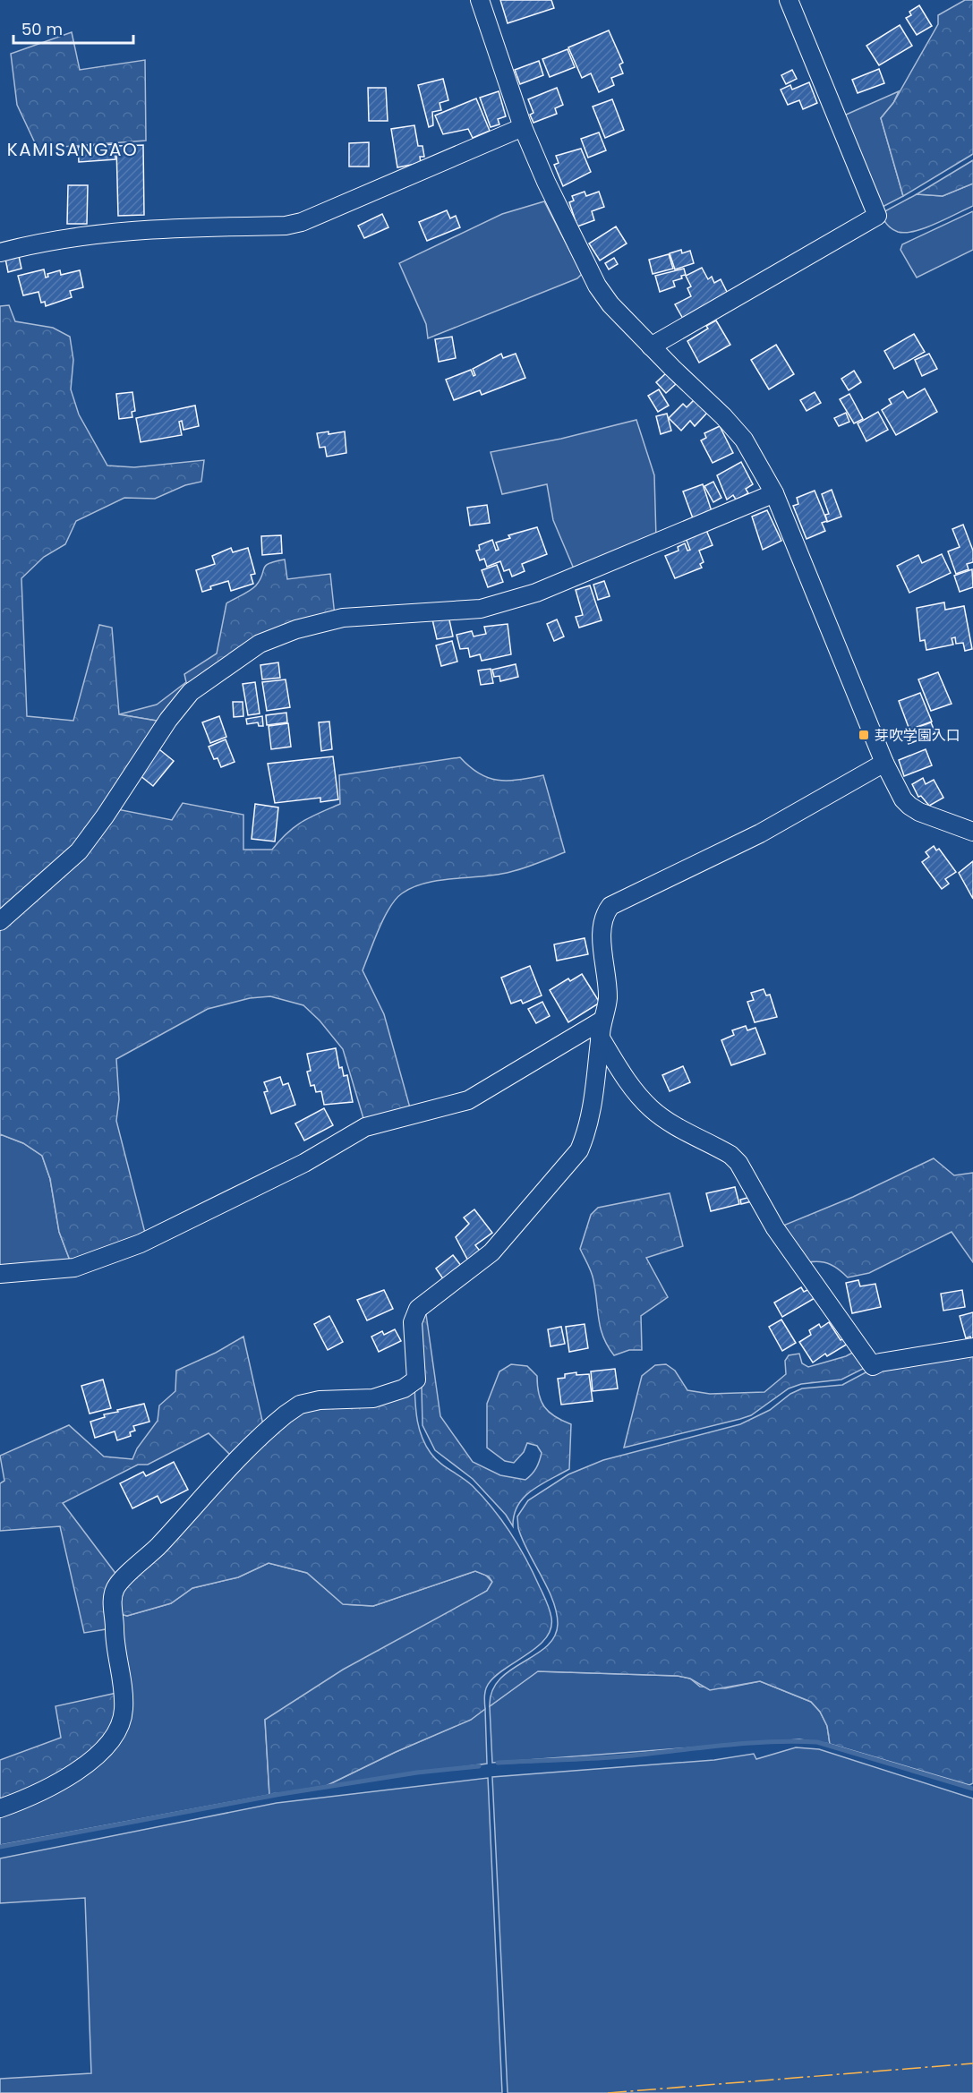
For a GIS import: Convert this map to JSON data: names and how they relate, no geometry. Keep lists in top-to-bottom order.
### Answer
{
  "districts": ["KAMISANGAO"],
  "places": {
    "transit": ["芽吹学園入口"]
  },
  "scale_bar": "50 m"
}
